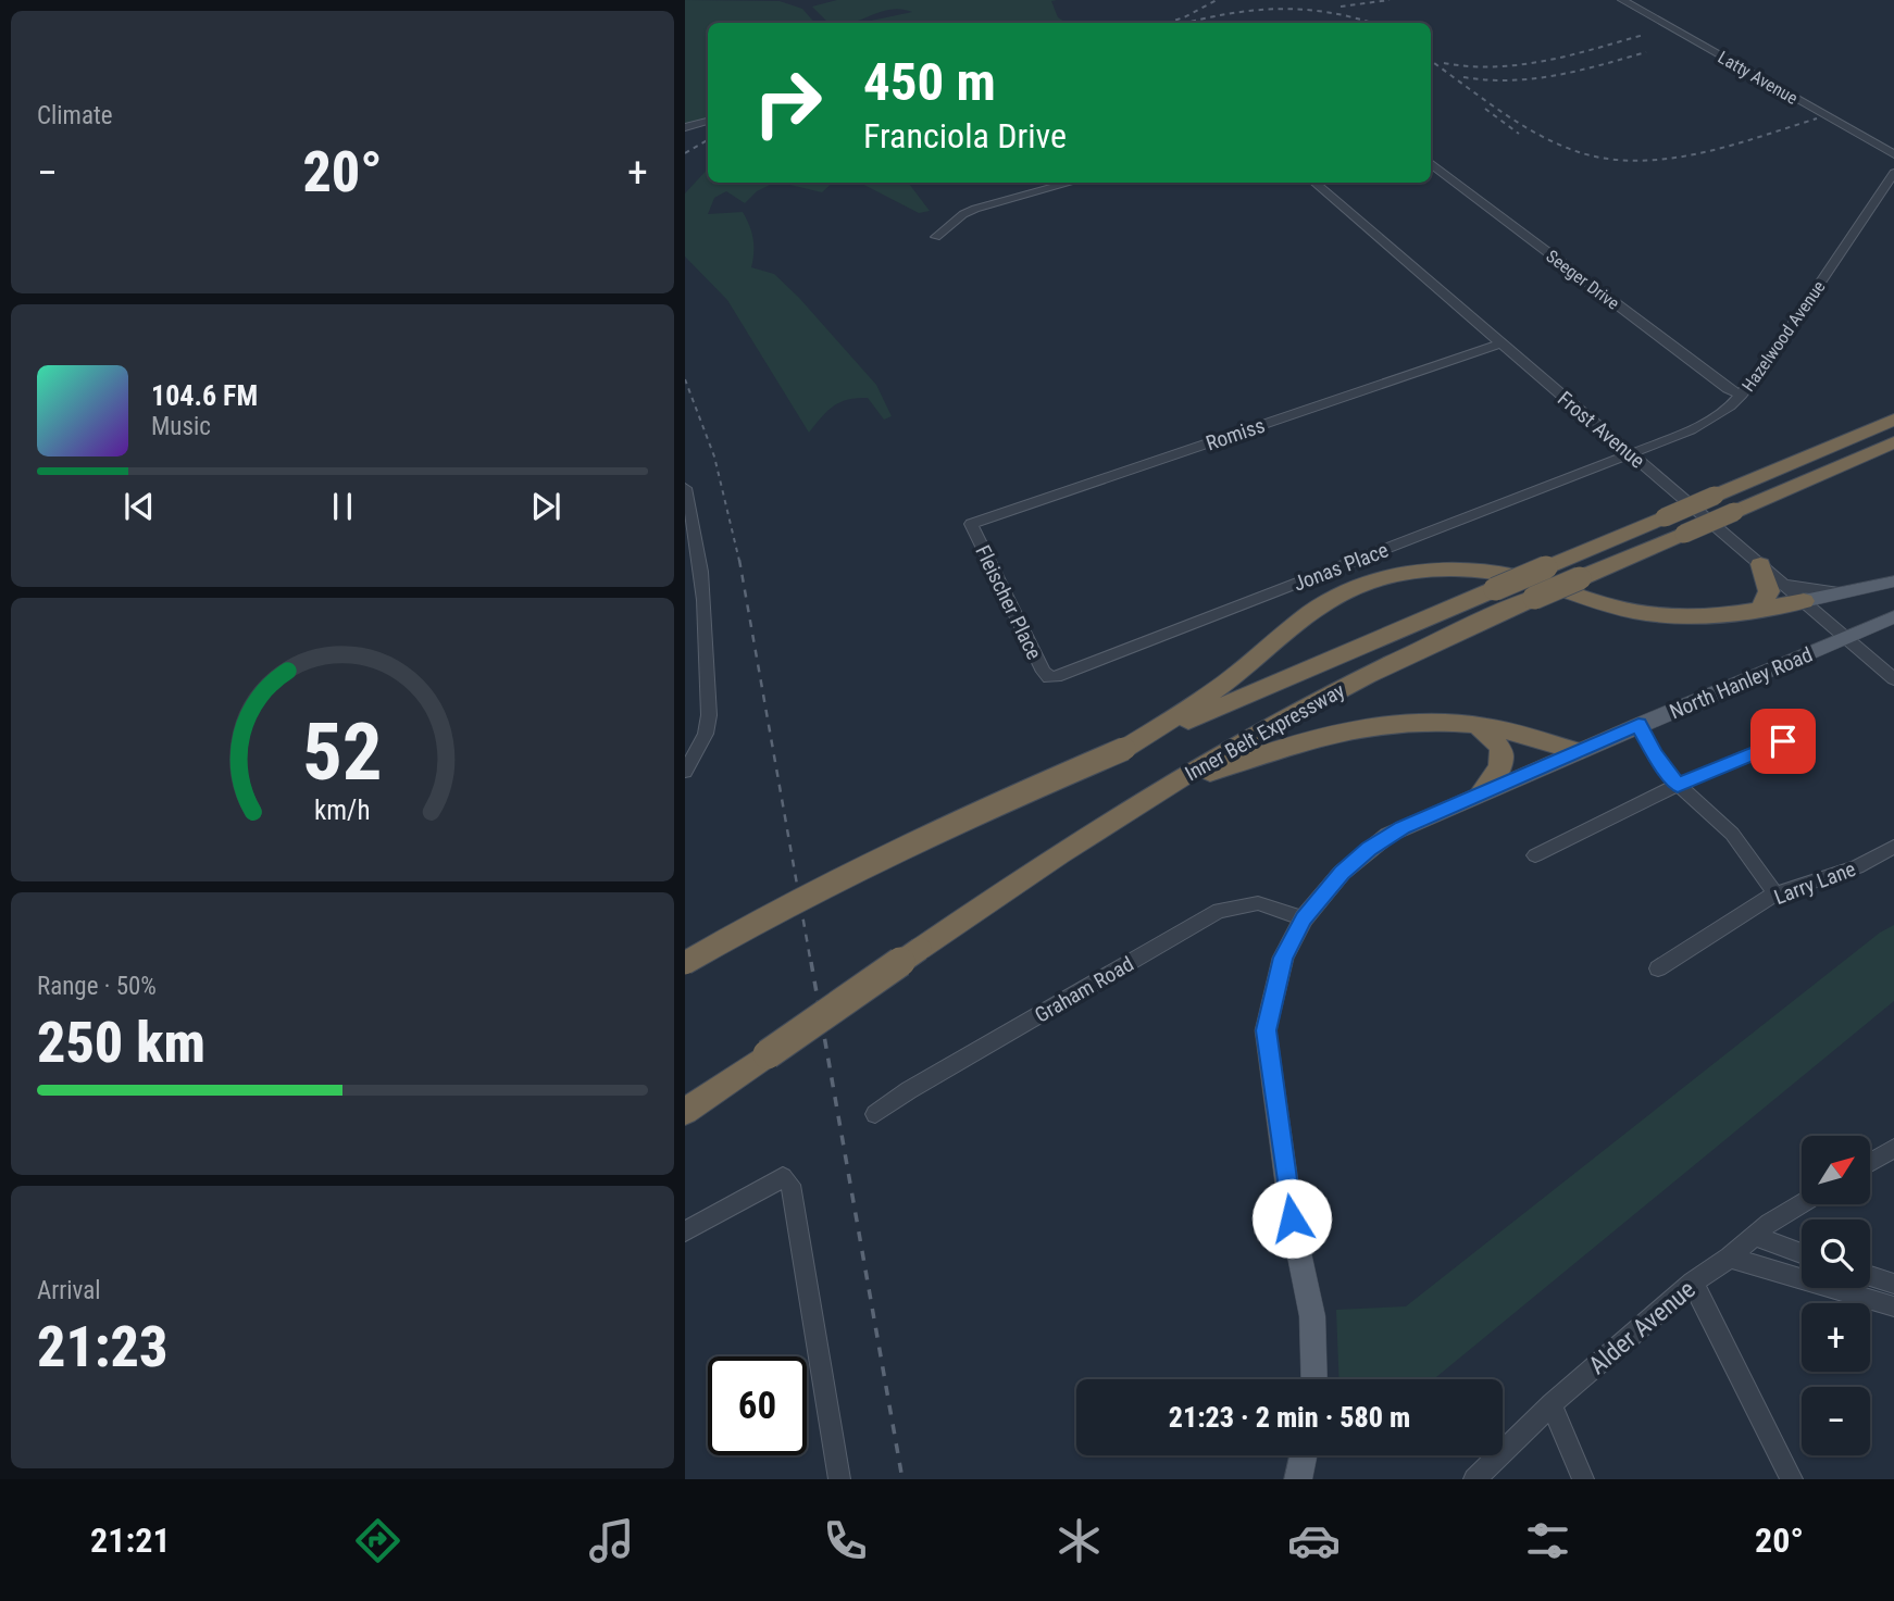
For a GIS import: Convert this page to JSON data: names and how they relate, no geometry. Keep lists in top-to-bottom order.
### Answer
{
  "streets": {
    "highway": ["Inner Belt Expressway"],
    "main road": ["North Hanley Road"],
    "street": [
      "Latty Avenue",
      "Seeger Drive",
      "Hazelwood Avenue",
      "Frost Avenue",
      "Romiss",
      "Jonas Place",
      "Fleischer Place",
      "Larry Lane",
      "Graham Road",
      "Alder Avenue"
    ]
  },
  "crossings": [
    ["Seeger Drive", "Hazelwood Avenue"],
    ["Hazelwood Avenue", "Frost Avenue"],
    ["Hazelwood Avenue", "Jonas Place"],
    ["Frost Avenue", "Romiss"],
    ["Frost Avenue", "Jonas Place"],
    ["Frost Avenue", "North Hanley Road"],
    ["Romiss", "Fleischer Place"],
    ["Jonas Place", "Fleischer Place"],
    ["North Hanley Road", "Graham Road"]
  ],
  "north": "top right",
  "page": {
    "tile": [
      "Climate",
      ["Range · 50%", "250 km"],
      ["Arrival", "21:23"]
    ],
    "turn": ["450 m", "Franciola Drive"],
    "heat": ["−", "20°", "+"],
    "song": ["104.6 FM", "Music"],
    "map_buttons": ["+", "−"],
    "limit": "60",
    "trip": "21:23 · 2 min · 580 m",
    "tabs": ["21:21", "20°"],
    "gauge": ["52", "km/h"]
  }
}
